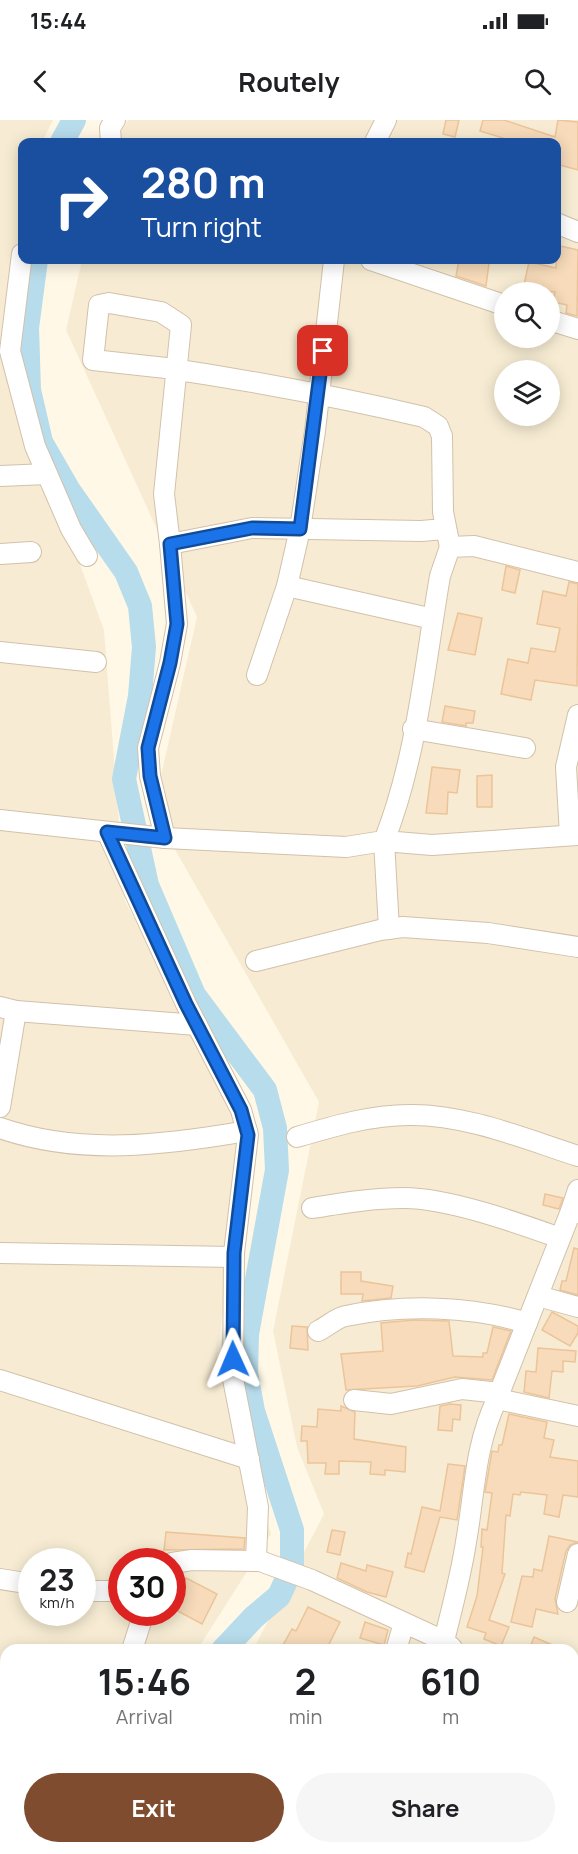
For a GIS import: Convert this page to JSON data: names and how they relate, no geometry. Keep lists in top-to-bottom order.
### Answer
{
  "page": {
    "status": "15:44",
    "header": "Routely",
    "turn": ["280 m", "Turn right"],
    "speed": "23 km/h",
    "limit": "30",
    "eta": [
      "15:46",
      "Arrival",
      "2",
      "min",
      "610",
      "m"
    ],
    "buttons": ["Exit", "Share"]
  }
}
